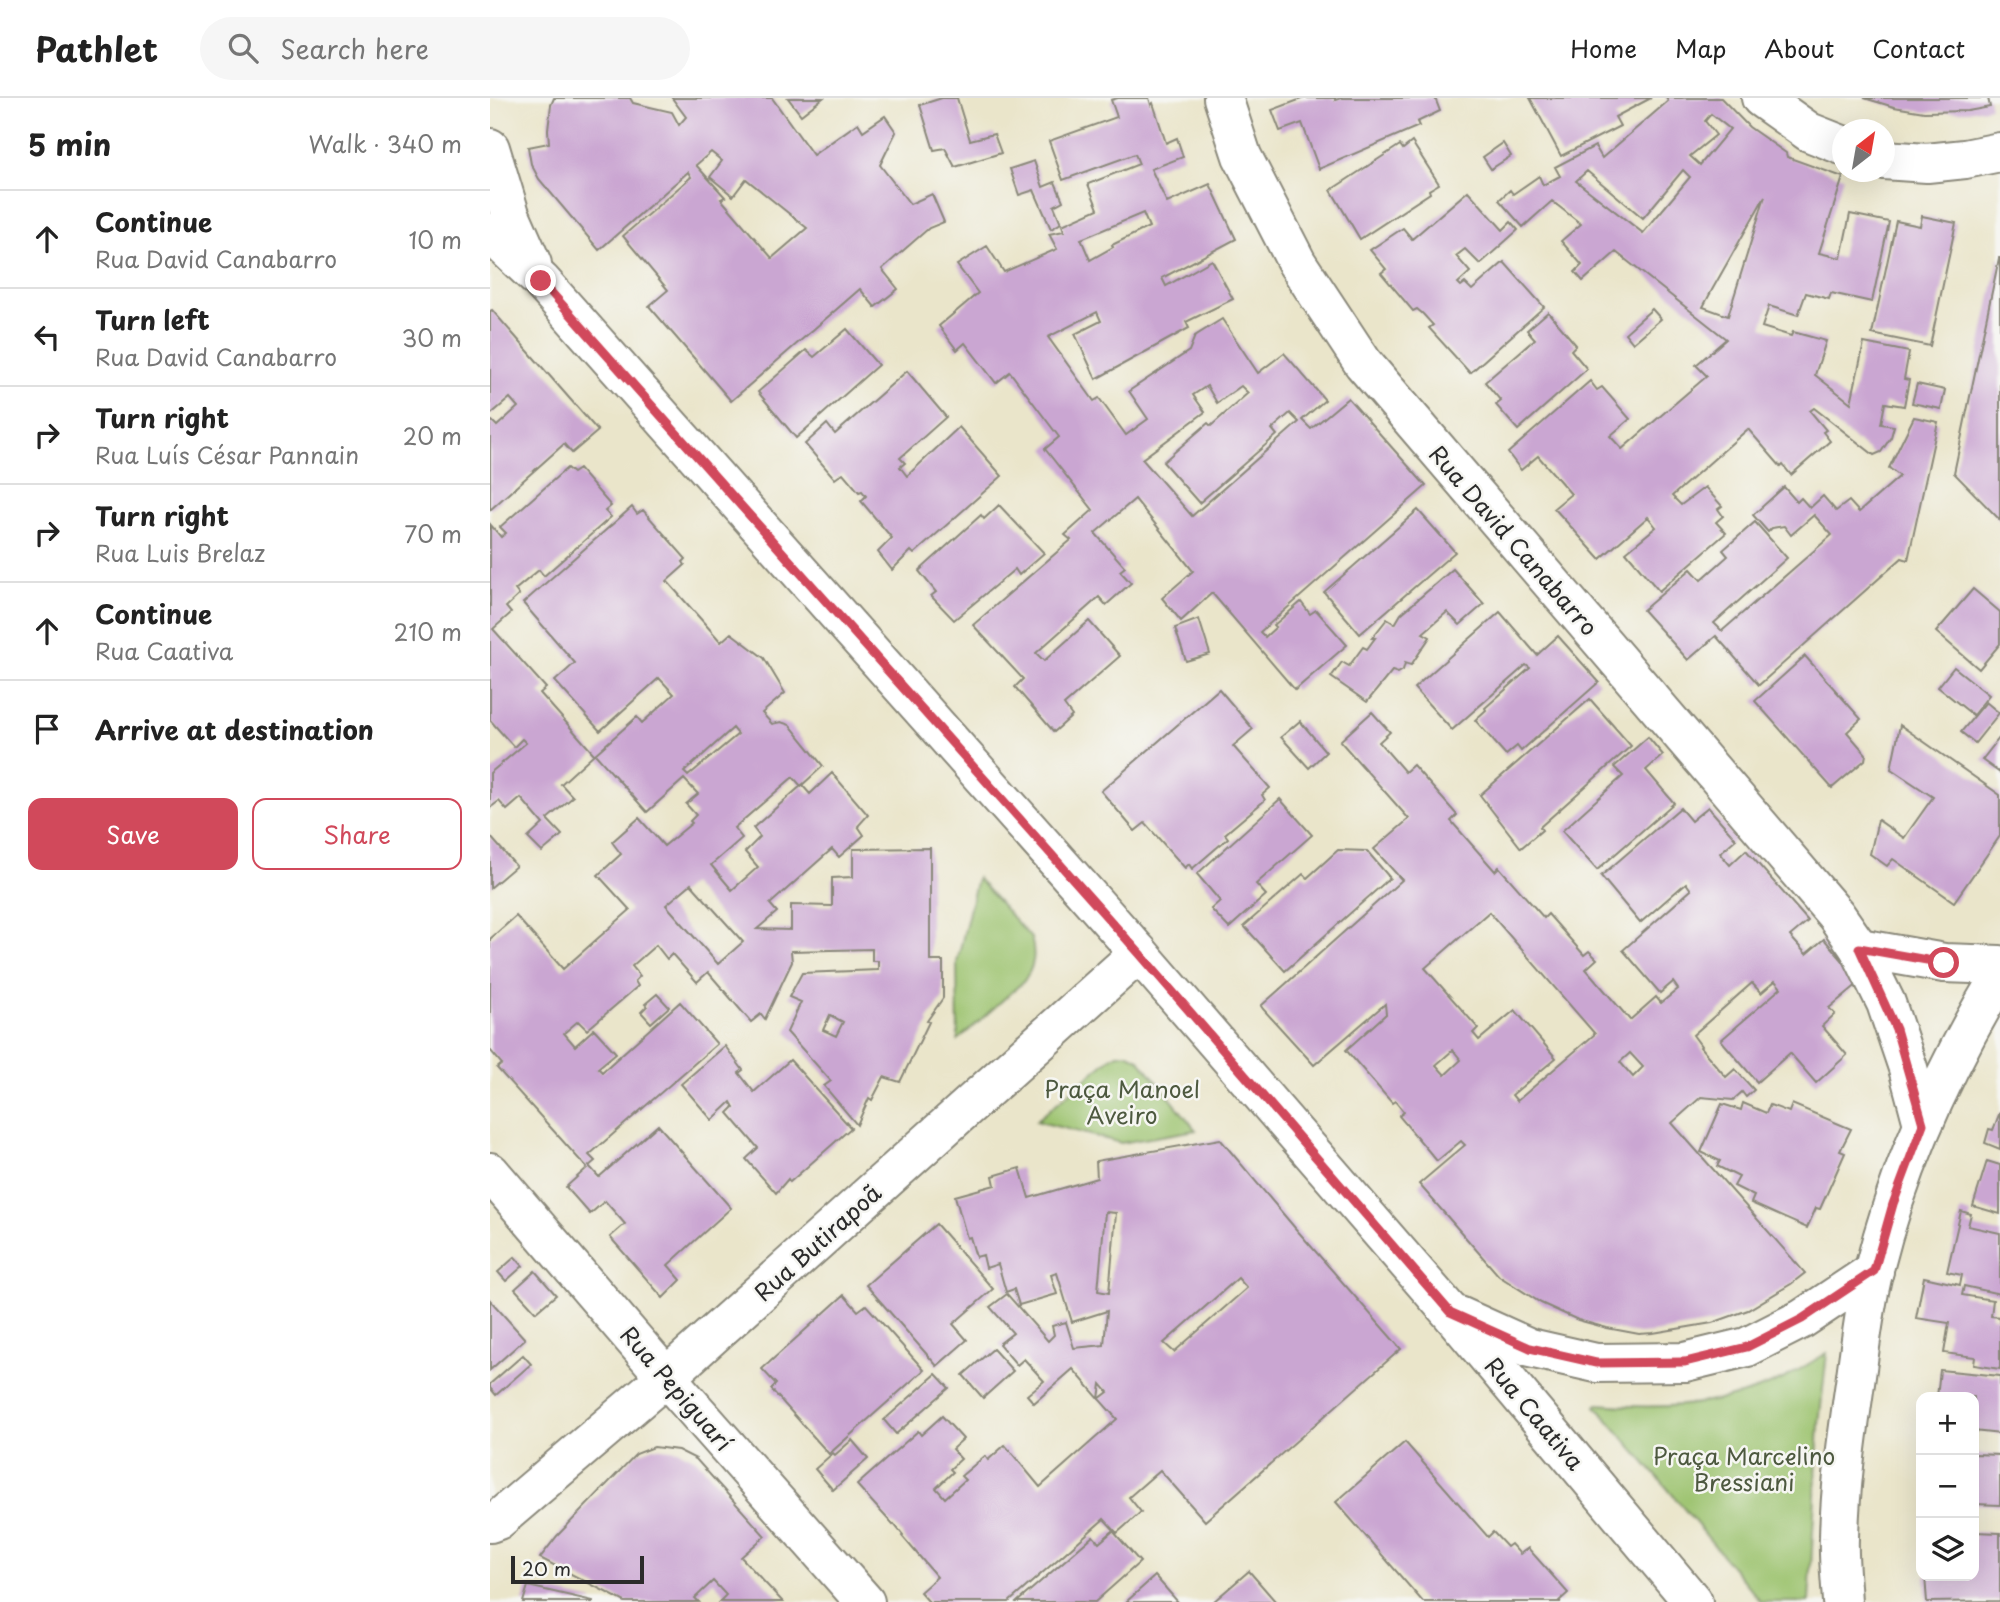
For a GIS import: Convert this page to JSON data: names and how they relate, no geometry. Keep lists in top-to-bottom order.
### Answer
{
  "streets": {
    "street": [
      "Rua David Canabarro",
      "Rua Butirapoã",
      "Rua Pepiguarí",
      "Rua Caativa"
    ]
  },
  "crossings": [
    ["Rua Butirapoã", "Rua Pepiguarí"],
    ["Rua Butirapoã", "Rua Caativa"]
  ],
  "parks": ["Praça Manoel Aveiro", "Praça Marcelino Bressiani"],
  "scale_bar": "20 m",
  "north": "top right",
  "page": {
    "header": "Pathlet",
    "search": "Search here",
    "nav": [
      "Home",
      "Map",
      "About",
      "Contact"
    ],
    "heading": ["5 min", "Walk · 340 m"],
    "list": [
      ["Continue", "Rua David Canabarro", "10 m"],
      ["Turn left", "Rua David Canabarro", "30 m"],
      ["Turn right", "Rua Luís César Pannain", "20 m"],
      ["Turn right", "Rua Luis Brelaz", "70 m"],
      ["Continue", "Rua Caativa", "210 m"],
      "Arrive at destination"
    ],
    "buttons": ["Save", "Share"],
    "map_buttons": ["+", "−"],
    "scale": "20 m"
  }
}
